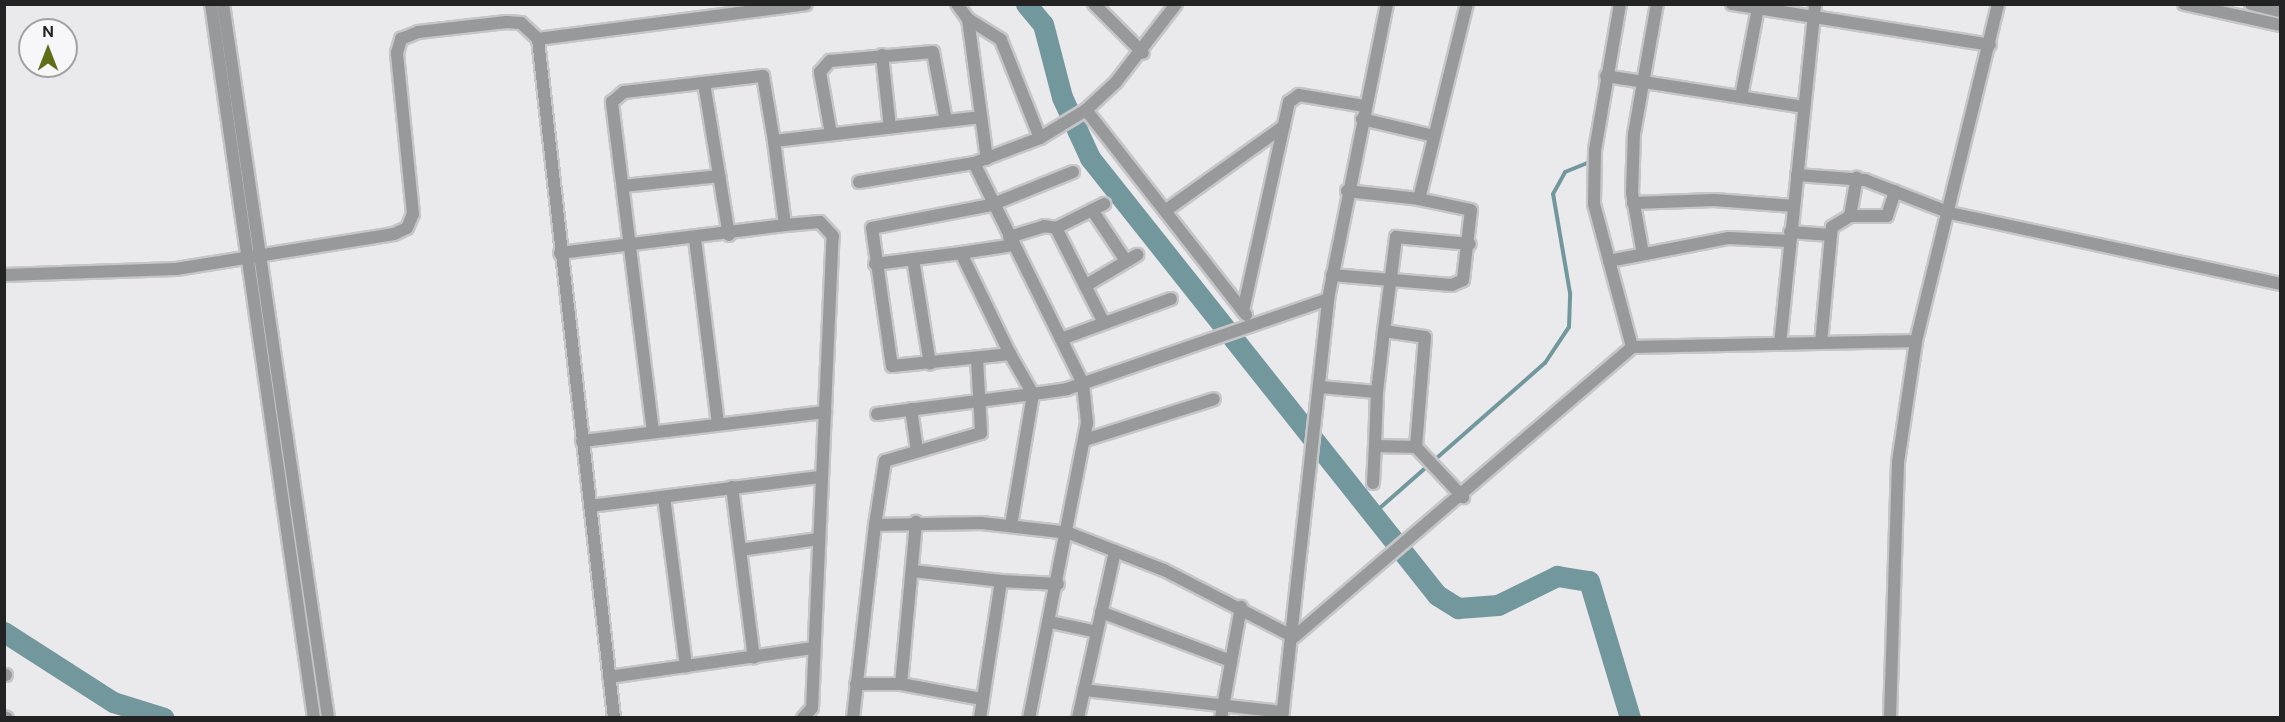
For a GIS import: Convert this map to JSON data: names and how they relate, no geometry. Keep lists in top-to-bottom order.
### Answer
{
  "north": "top"
}
